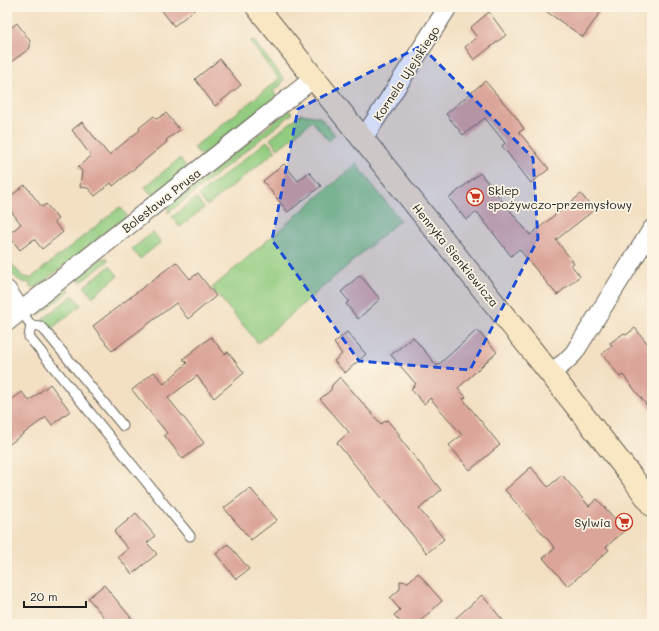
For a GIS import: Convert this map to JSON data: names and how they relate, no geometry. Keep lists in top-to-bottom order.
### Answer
{
  "streets": {
    "street": ["Kornela Ujejskiego", "Bolesława Prusa", "Henryka Sienkiewicza"]
  },
  "crossings": [
    ["Kornela Ujejskiego", "Henryka Sienkiewicza"],
    ["Bolesława Prusa", "Henryka Sienkiewicza"]
  ],
  "places": {
    "supermarket": ["Sklep spożywczo-przemysłowy", "Sylwia"]
  },
  "scale_bar": "20 m"
}
